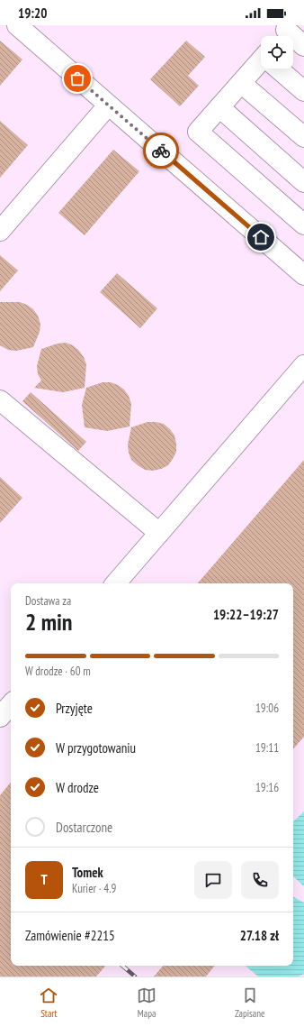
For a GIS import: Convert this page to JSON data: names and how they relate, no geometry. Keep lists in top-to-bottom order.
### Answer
{
  "page": {
    "status": "19:20",
    "heading": ["2 min", "Dostawa za", "19:22–19:27"],
    "panel": [
      "Tomek",
      "Kurier · 4.9",
      "Zamówienie #2215",
      "27.18 zł"
    ],
    "bar": "W drodze · 60 m",
    "list": [
      ["Przyjęte", "19:06"],
      ["W przygotowaniu", "19:11"],
      ["W drodze", "19:16"],
      "Dostarczone"
    ],
    "round": "T",
    "tabs": ["Start", "Mapa", "Zapisane"]
  }
}
